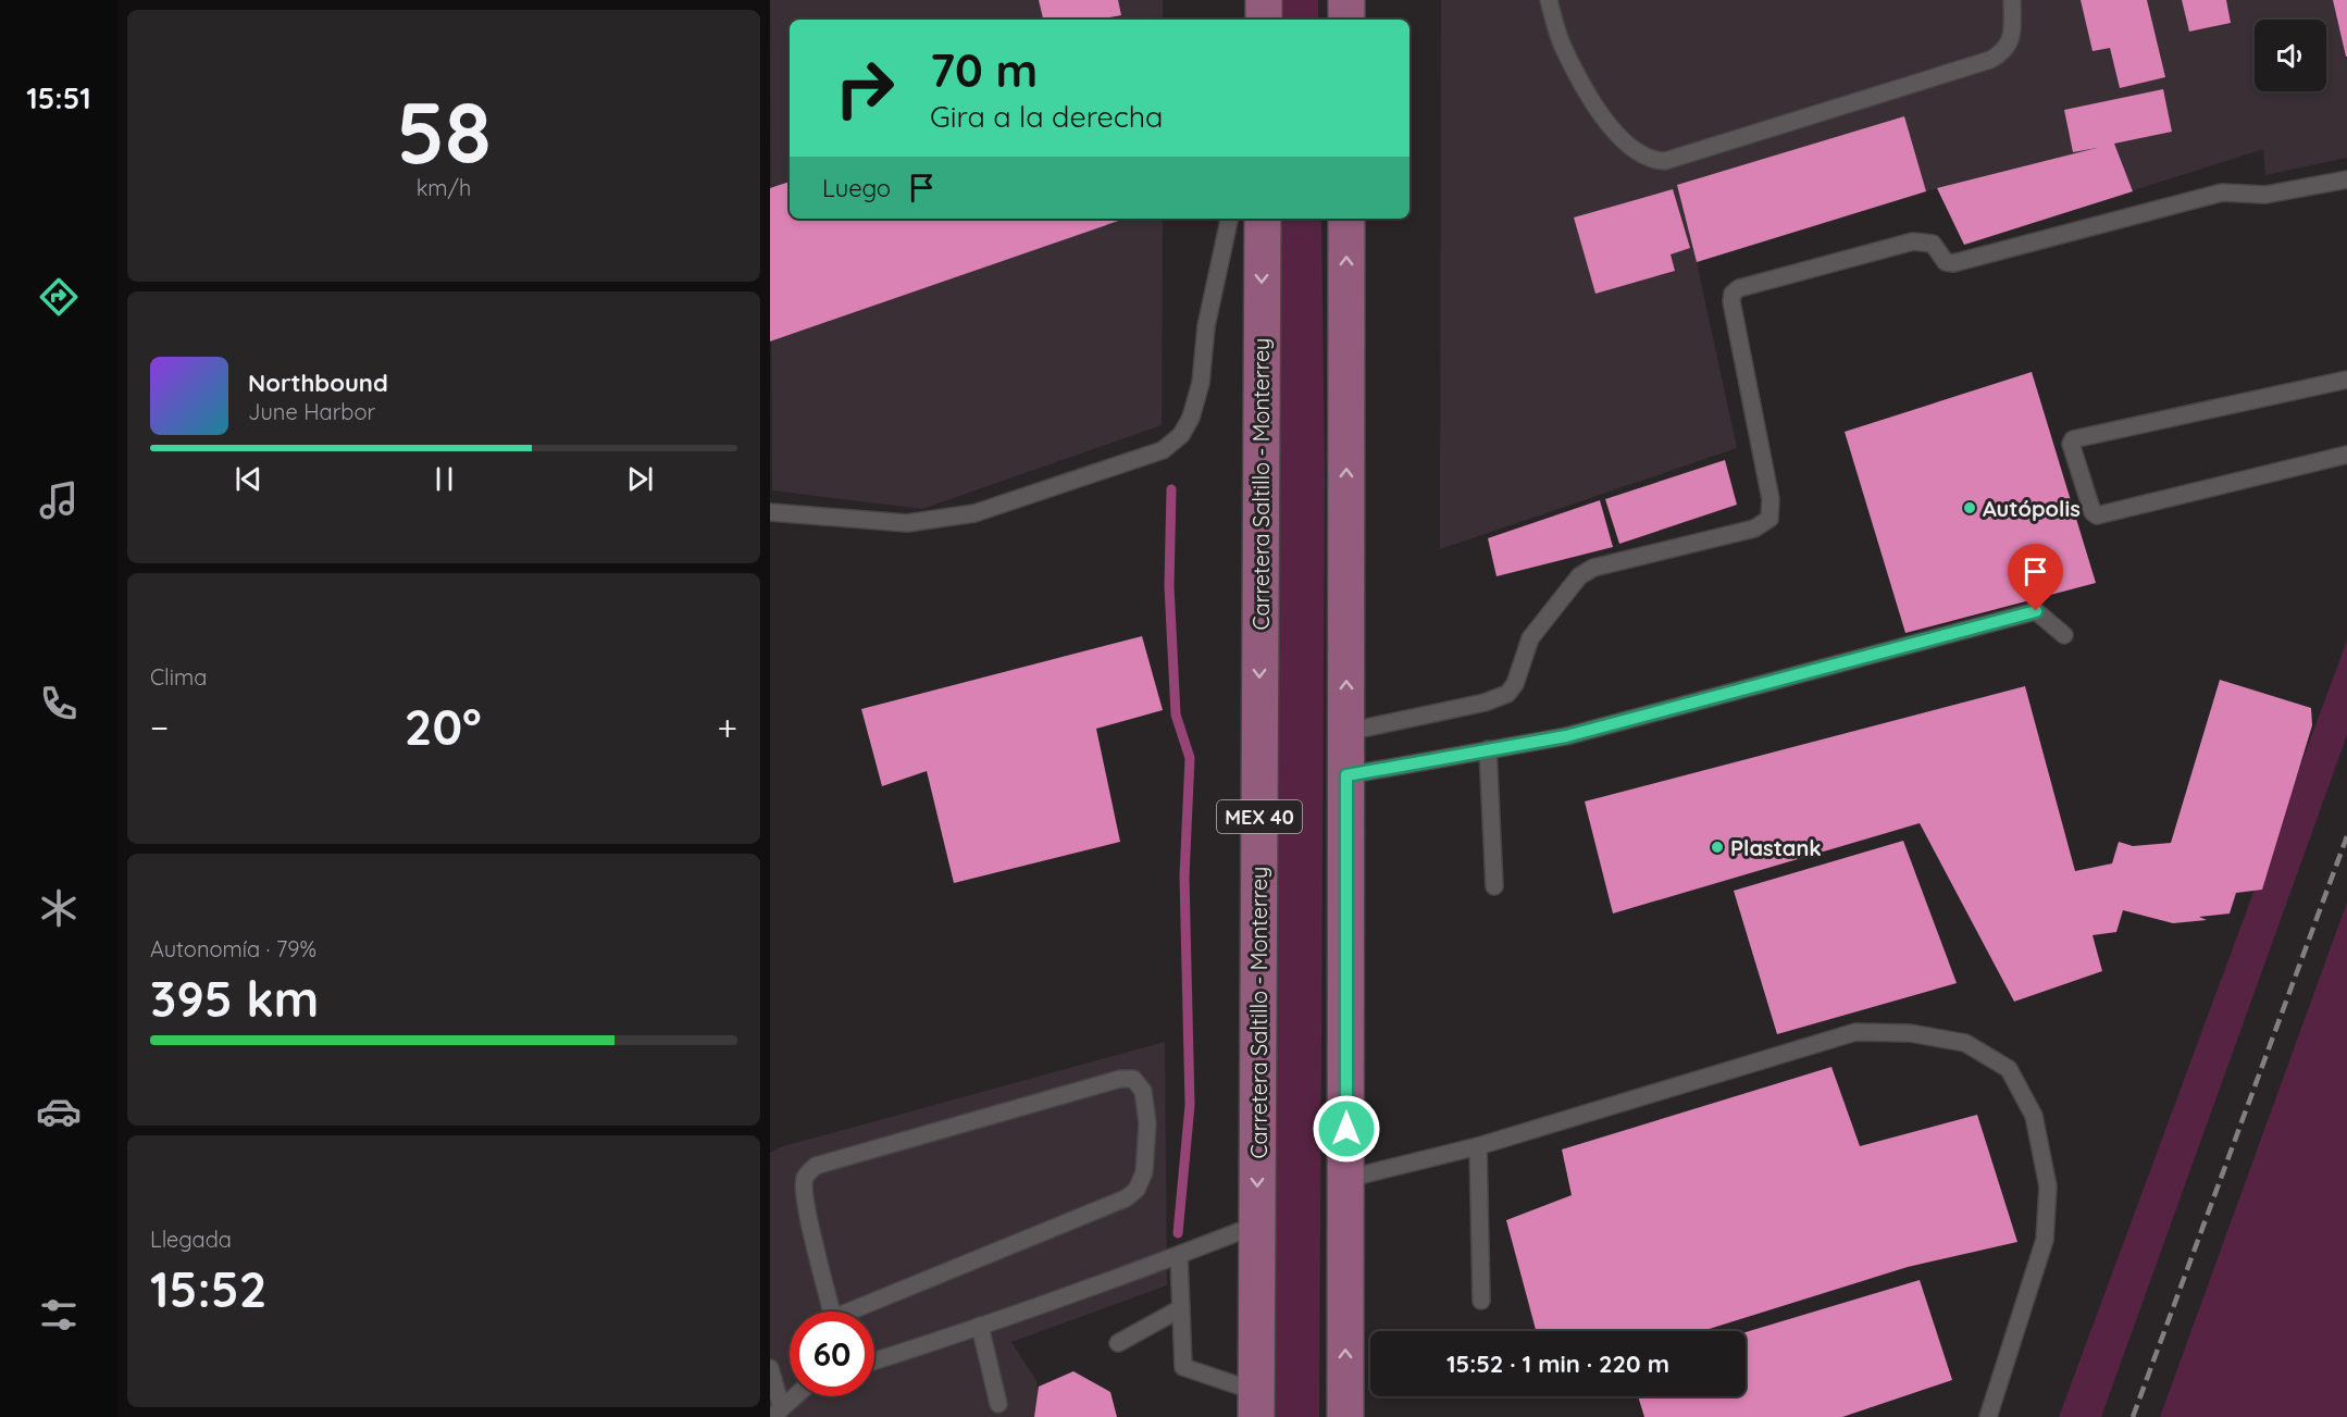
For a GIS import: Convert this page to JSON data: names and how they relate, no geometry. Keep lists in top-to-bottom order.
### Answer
{
  "streets": {
    "main road": ["Carretera Saltillo - Monterrey", "MEX 40"]
  },
  "places": ["Autópolis", "Plastank"],
  "page": {
    "tabs": "15:51",
    "tile": [
      ["58", "km/h"],
      "Clima",
      ["Autonomía · 79%", "395 km"],
      ["Llegada", "15:52"]
    ],
    "turn": ["70 m", "Gira a la derecha"],
    "then": "Luego",
    "song": ["Northbound", "June Harbor"],
    "heat": ["−", "20°", "+"],
    "limit": "60",
    "trip": "15:52 · 1 min · 220 m"
  }
}
